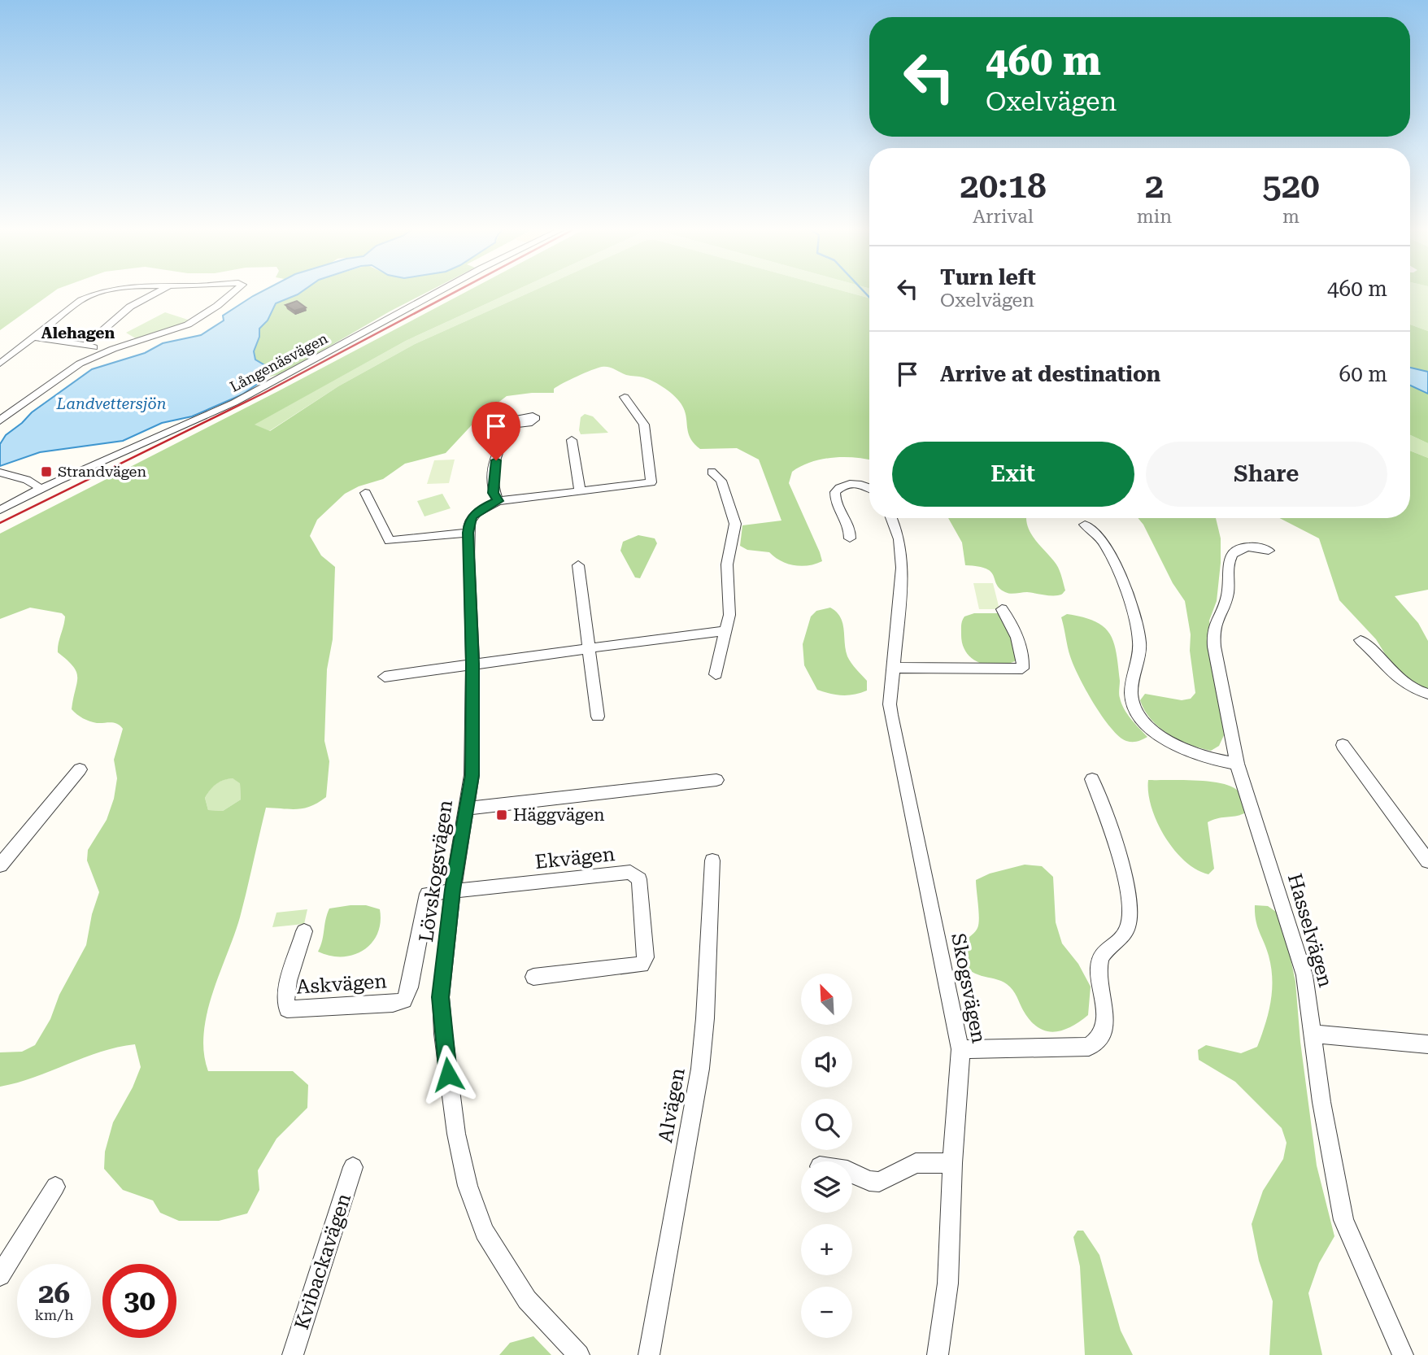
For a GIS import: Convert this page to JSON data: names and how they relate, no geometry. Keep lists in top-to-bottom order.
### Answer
{
  "streets": {
    "street": [
      "Långenäsvägen",
      "Ekvägen",
      "Lövskogsvägen",
      "Hasselvägen",
      "Askvägen",
      "Skogsvägen",
      "Alvägen",
      "Kvibackavägen"
    ]
  },
  "crossings": [
    ["Ekvägen", "Lövskogsvägen"],
    ["Ekvägen", "Askvägen"],
    ["Lövskogsvägen", "Askvägen"]
  ],
  "districts": ["Alehagen"],
  "water": ["Landvettersjön"],
  "places": {
    "transit": ["Strandvägen", "Häggvägen"]
  },
  "north": "top left",
  "page": {
    "turn": ["460 m", "Oxelvägen"],
    "eta": [
      "20:18",
      "Arrival",
      "2",
      "min",
      "520",
      "m"
    ],
    "list": [
      {
        "name": "Turn left",
        "note": "Oxelvägen",
        "value": "460 m"
      },
      {
        "name": "Arrive at destination",
        "value": "60 m"
      }
    ],
    "buttons": ["Exit", "Share"],
    "map_buttons": ["+", "−"],
    "speed": "26 km/h",
    "limit": "30"
  }
}
